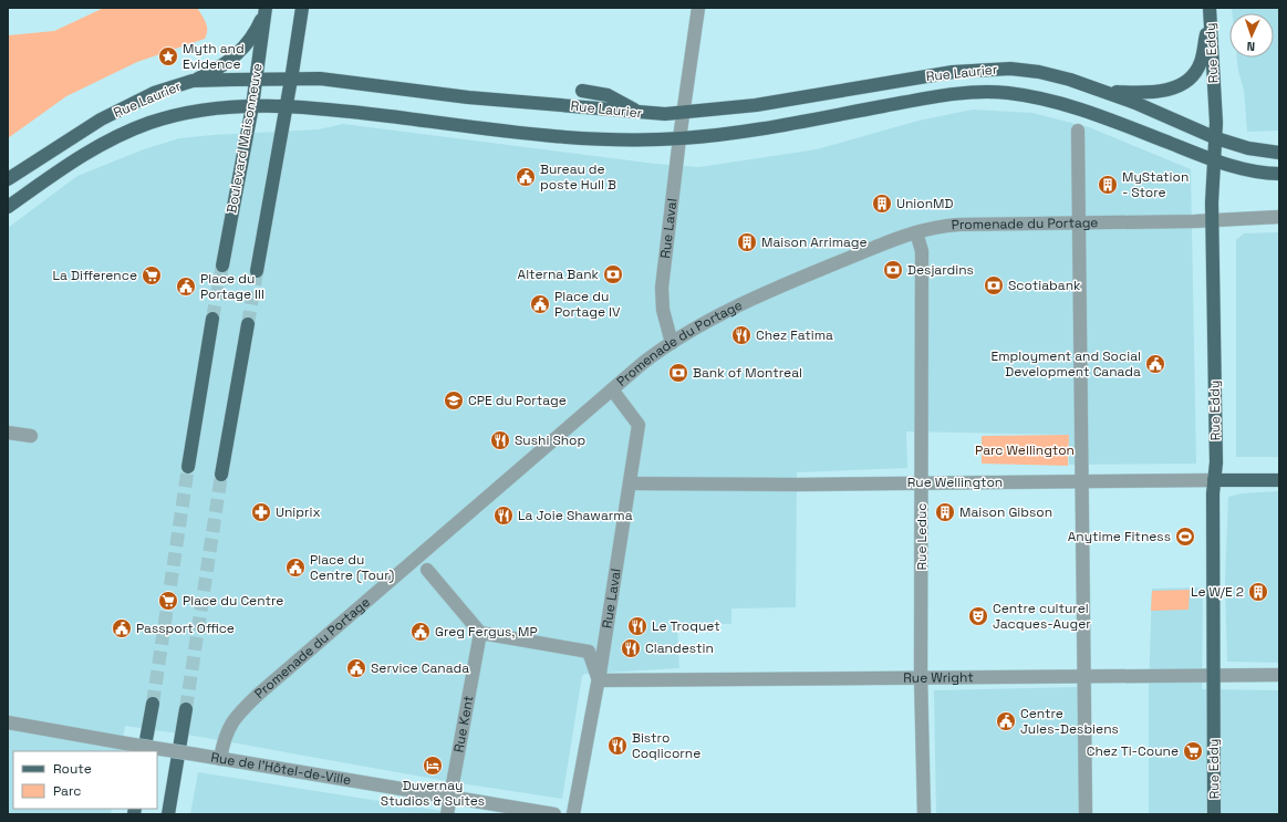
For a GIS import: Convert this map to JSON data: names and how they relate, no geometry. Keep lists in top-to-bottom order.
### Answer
{
  "streets": {
    "main road": [
      "Rue Eddy",
      "Rue Laurier",
      "Boulevard Maisonneuve",
      "Rue Wellington"
    ],
    "street": [
      "Promenade du Portage",
      "Rue Laval",
      "Rue Leduc",
      "Rue Wright",
      "Rue Kent",
      "Rue de l'Hôtel-de-Ville"
    ]
  },
  "crossings": [
    ["Rue Eddy", "Rue Laurier"],
    ["Rue Eddy", "Promenade du Portage"],
    ["Rue Eddy", "Rue Wellington"],
    ["Rue Eddy", "Rue Wright"],
    ["Rue Laurier", "Boulevard Maisonneuve"],
    ["Rue Laurier", "Rue Laval"],
    ["Promenade du Portage", "Rue Laval"],
    ["Promenade du Portage", "Rue Leduc"],
    ["Promenade du Portage", "Rue de l'Hôtel-de-Ville"],
    ["Rue Laval", "Rue Wellington"],
    ["Rue Laval", "Rue Wright"],
    ["Rue Wellington", "Rue Leduc"],
    ["Rue Leduc", "Rue Wright"],
    ["Rue Kent", "Rue de l'Hôtel-de-Ville"]
  ],
  "parks": ["Parc Wellington"],
  "places": {
    "place": ["Myth and Evidence"],
    "public building": [
      "Bureau de poste Hull B",
      "Place du Portage III",
      "Place du Portage IV",
      "Employment and Social Development Canada",
      "Place du Centre (Tour)",
      "Passport Office",
      "Greg Fergus, MP",
      "Service Canada",
      "Centre Jules-Desbiens"
    ],
    "building": [
      "MyStation - Store",
      "UnionMD",
      "Maison Arrimage",
      "Maison Gibson",
      "Le W/E 2"
    ],
    "bank": [
      "Desjardins",
      "Alterna Bank",
      "Scotiabank",
      "Bank of Montreal"
    ],
    "supermarket": ["La Difference", "Place du Centre", "Chez Ti-Coune"],
    "restaurant": [
      "Chez Fatima",
      "Sushi Shop",
      "La Joie Shawarma",
      "Le Troquet",
      "Clandestin",
      "Bistro Coqlicorne"
    ],
    "school or university": ["CPE du Portage"],
    "pharmacy": ["Uniprix"],
    "sports": ["Anytime Fitness"],
    "theatre": ["Centre culturel Jacques-Auger"],
    "hotel": ["Duvernay Studios & Suites"]
  },
  "legend": ["Route", "Parc"],
  "north": "bottom"
}
